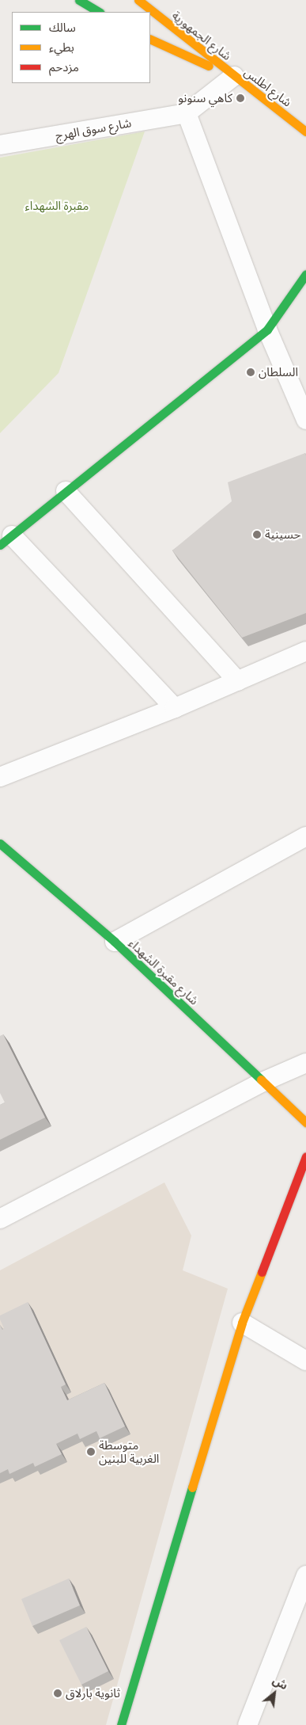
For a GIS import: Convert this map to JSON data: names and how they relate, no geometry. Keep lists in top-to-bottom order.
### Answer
{
  "streets": {
    "street": [
      "شارع الجمهورية",
      "شارع اطلس",
      "شارع سوق الهرج",
      "شارع مقبرة الشهداء"
    ]
  },
  "crossings": [
    ["شارع الجمهورية", "شارع اطلس"]
  ],
  "parks": ["مقبرة الشهداء"],
  "places": [
    "كاهي سنونو",
    "السلطان",
    "حسينية",
    "متوسطة الغربية للبنين",
    "ثانوية بارلاق"
  ],
  "legend": ["سالك", "بطيء", "مزدحم"],
  "north": "top right"
}
